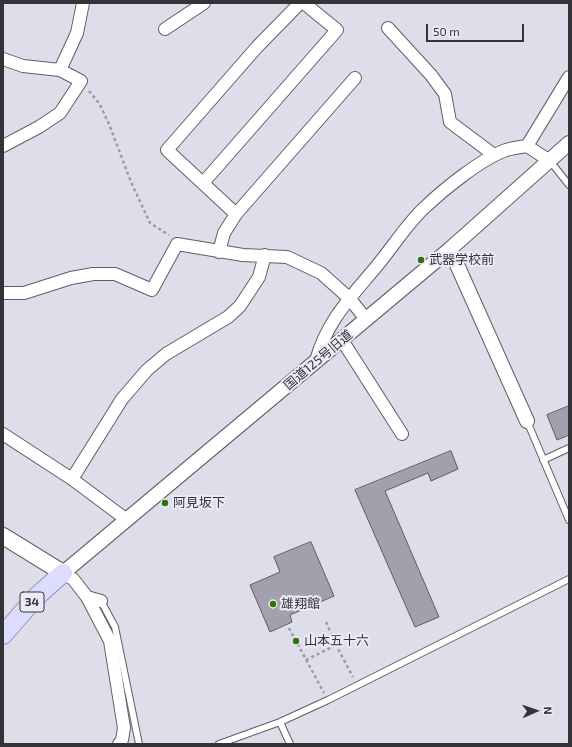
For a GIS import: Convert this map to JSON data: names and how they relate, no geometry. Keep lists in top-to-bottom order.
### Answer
{
  "streets": {
    "main road": ["34"],
    "street": ["国道125号旧道"]
  },
  "crossings": [
    ["国道125号旧道", "34"]
  ],
  "places": [
    "武器学校前",
    "阿見坂下",
    "雄翔館",
    "山本五十六"
  ],
  "scale_bar": "50 m",
  "north": "right"
}
